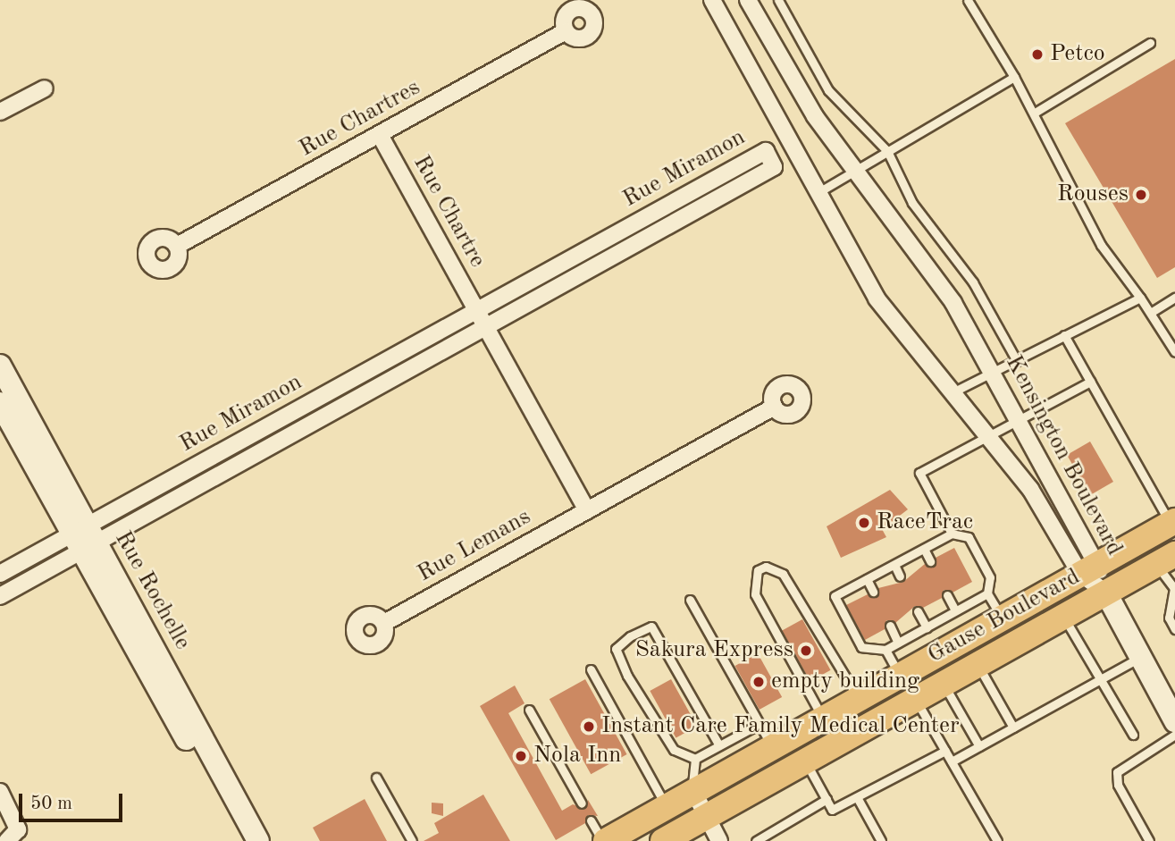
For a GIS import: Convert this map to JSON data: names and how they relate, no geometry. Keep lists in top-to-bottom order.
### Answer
{
  "streets": {
    "main road": ["Gause Boulevard"],
    "street": [
      "Rue Chartres",
      "Rue Miramon",
      "Rue Chartre",
      "Kensington Boulevard",
      "Rue Lemans",
      "Rue Rochelle"
    ]
  },
  "crossings": [
    ["Rue Chartres", "Rue Chartre"],
    ["Rue Miramon", "Rue Chartre"],
    ["Rue Miramon", "Rue Rochelle"],
    ["Kensington Boulevard", "Gause Boulevard"]
  ],
  "places": [
    "Petco",
    "Rouses",
    "RaceTrac",
    "Sakura Express",
    "empty building",
    "Instant Care Family Medical Center",
    "Nola Inn"
  ],
  "scale_bar": "50 m"
}
